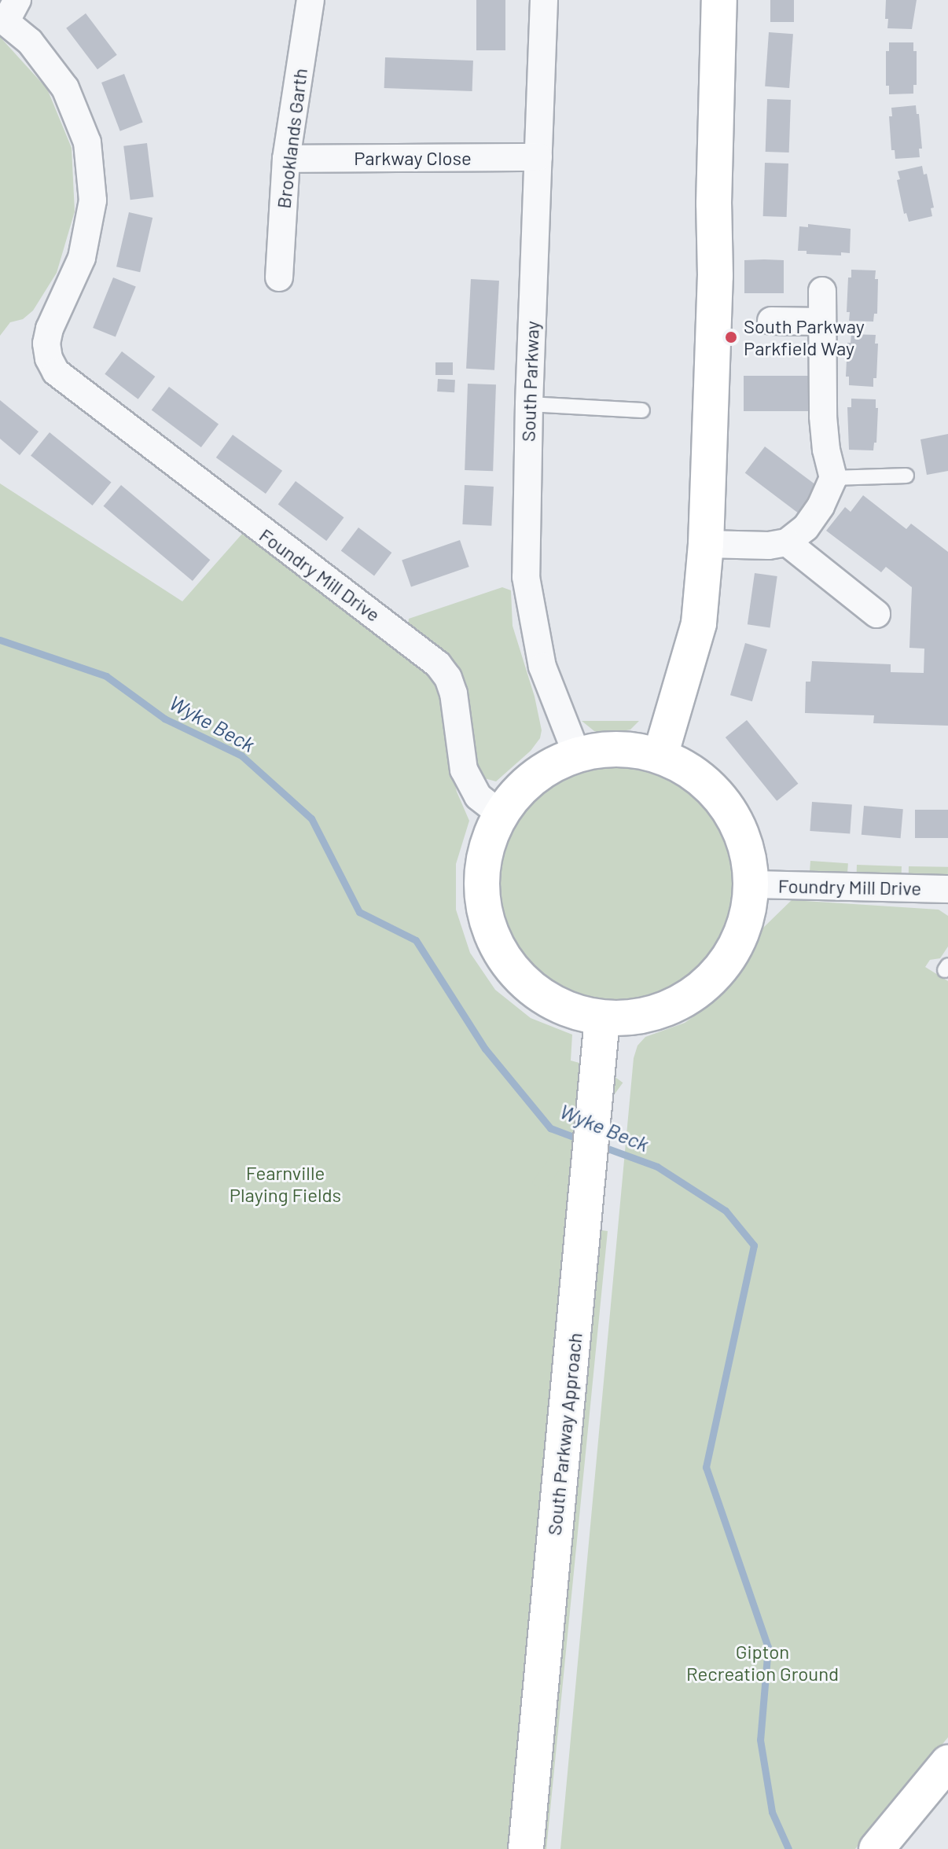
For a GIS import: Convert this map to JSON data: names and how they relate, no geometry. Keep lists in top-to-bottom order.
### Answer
{
  "streets": {
    "street": [
      "Brooklands Garth",
      "Parkway Close",
      "South Parkway",
      "Foundry Mill Drive",
      "South Parkway Approach"
    ]
  },
  "crossings": [
    ["Brooklands Garth", "Parkway Close"],
    ["Parkway Close", "South Parkway"]
  ],
  "water": ["Wyke Beck"],
  "parks": ["Fearnville Playing Fields", "Gipton Recreation Ground"],
  "places": ["South Parkway Parkfield Way"]
}
